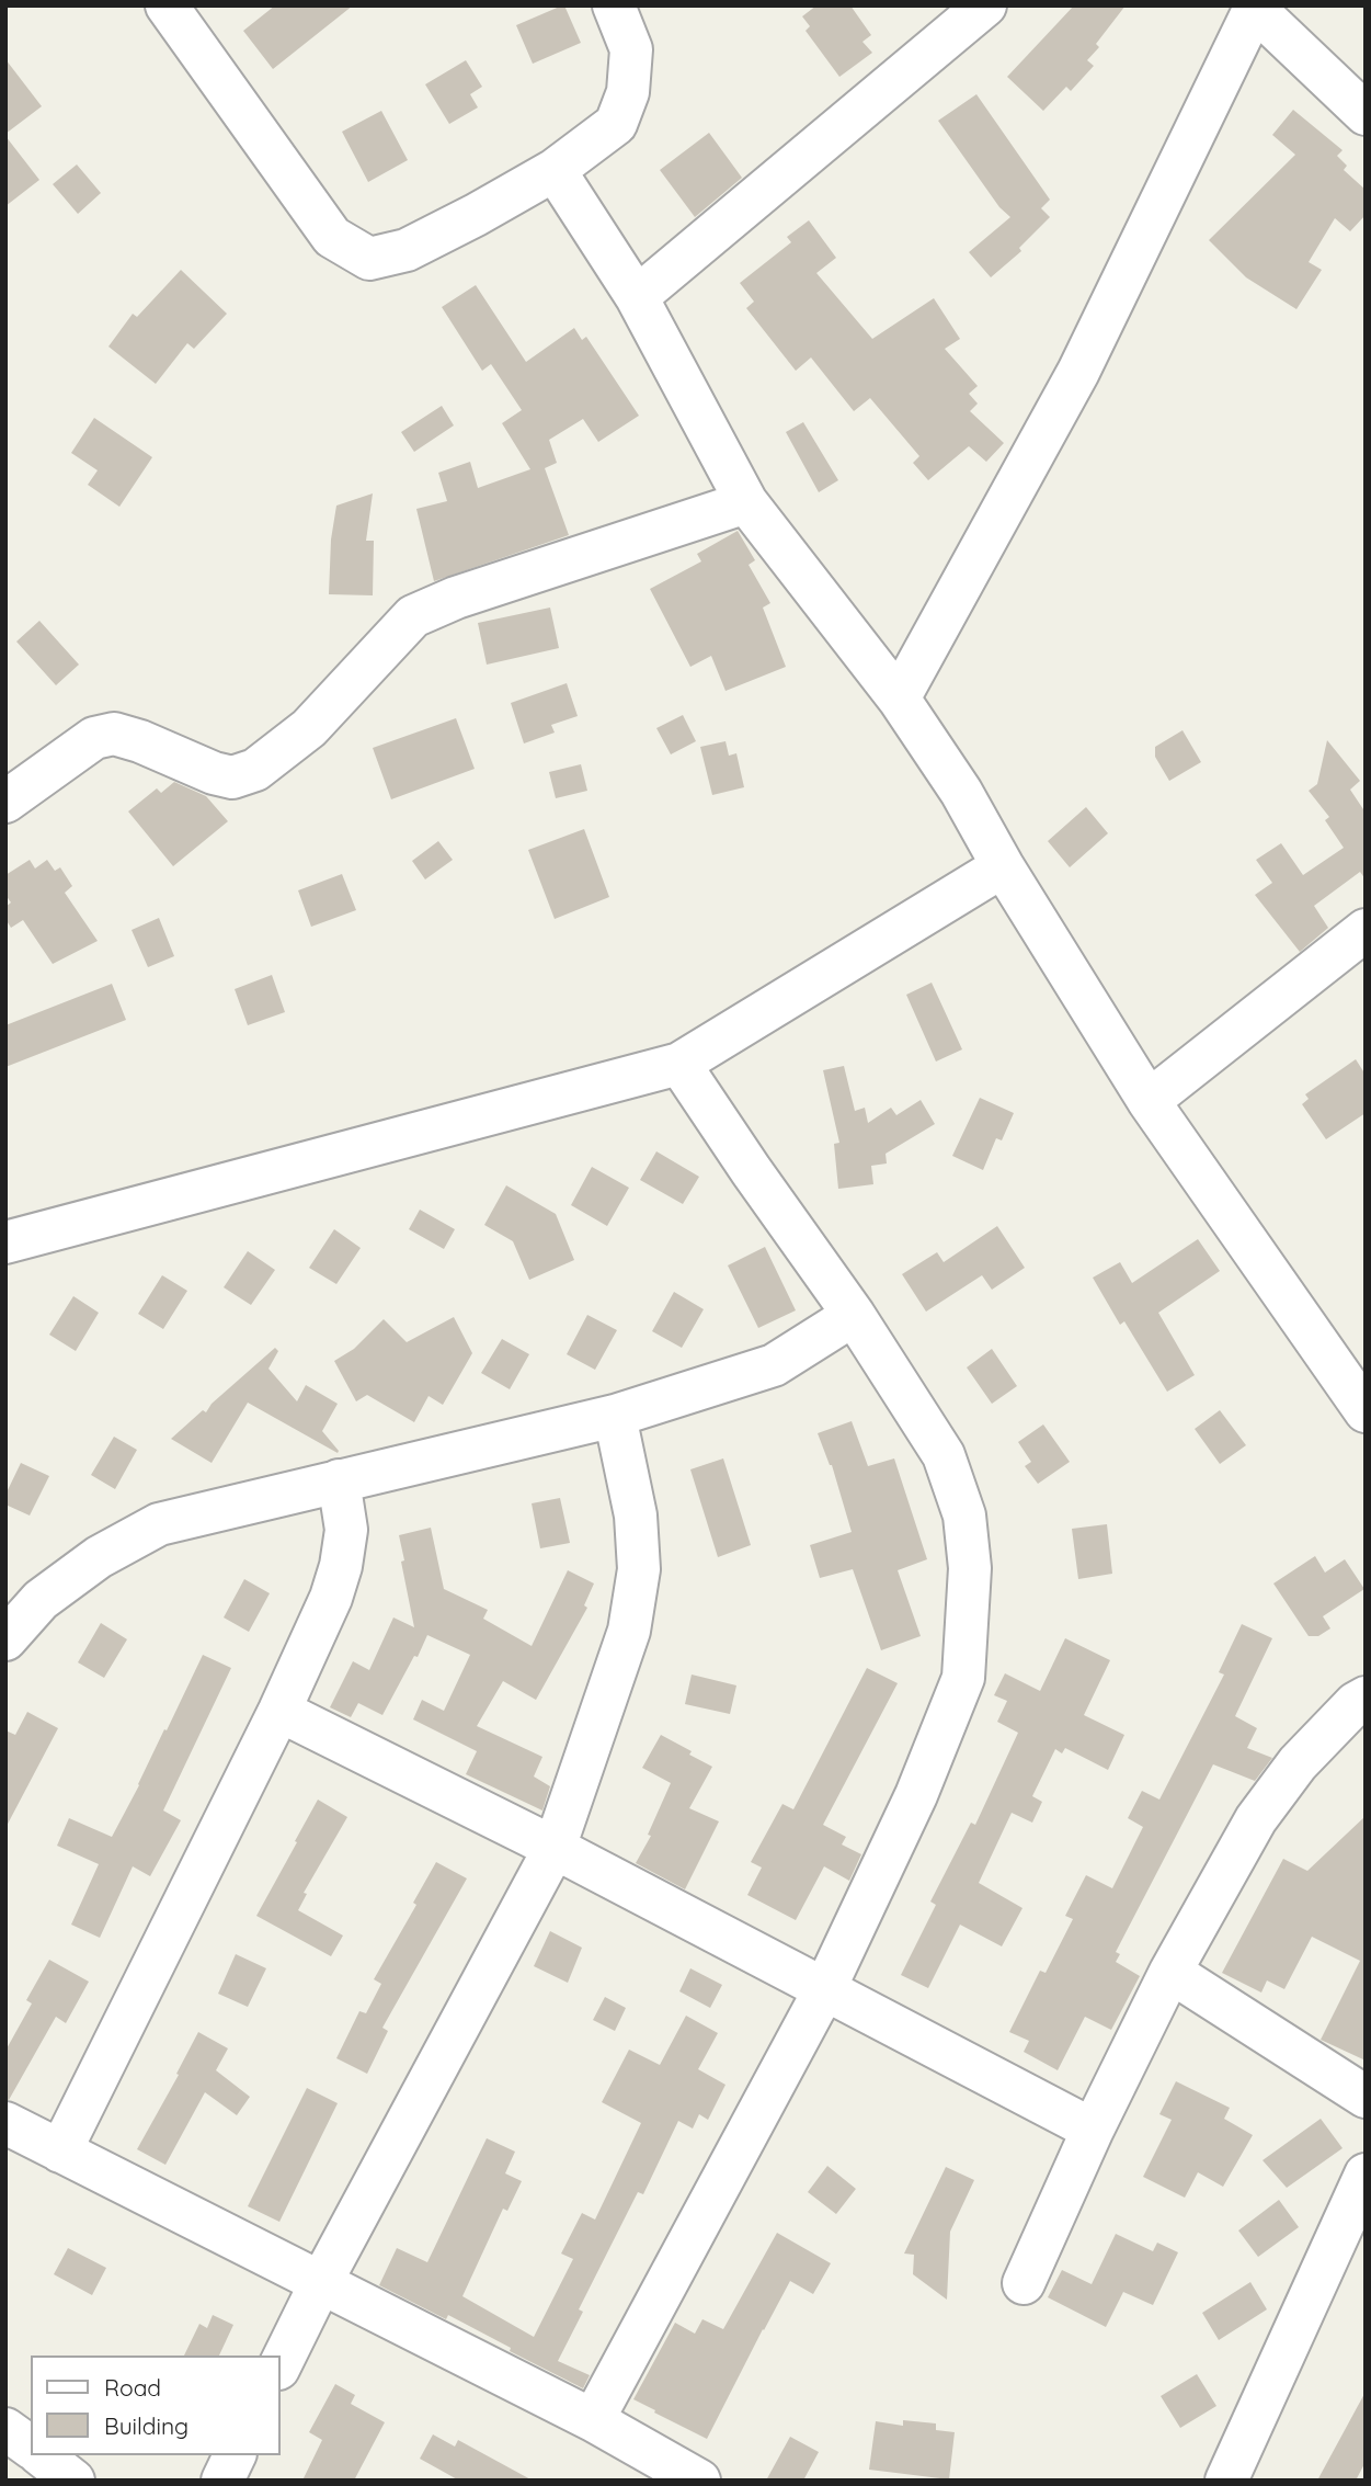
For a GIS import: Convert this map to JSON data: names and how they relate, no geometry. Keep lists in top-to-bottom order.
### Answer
{
  "legend": ["Road", "Building"]
}
